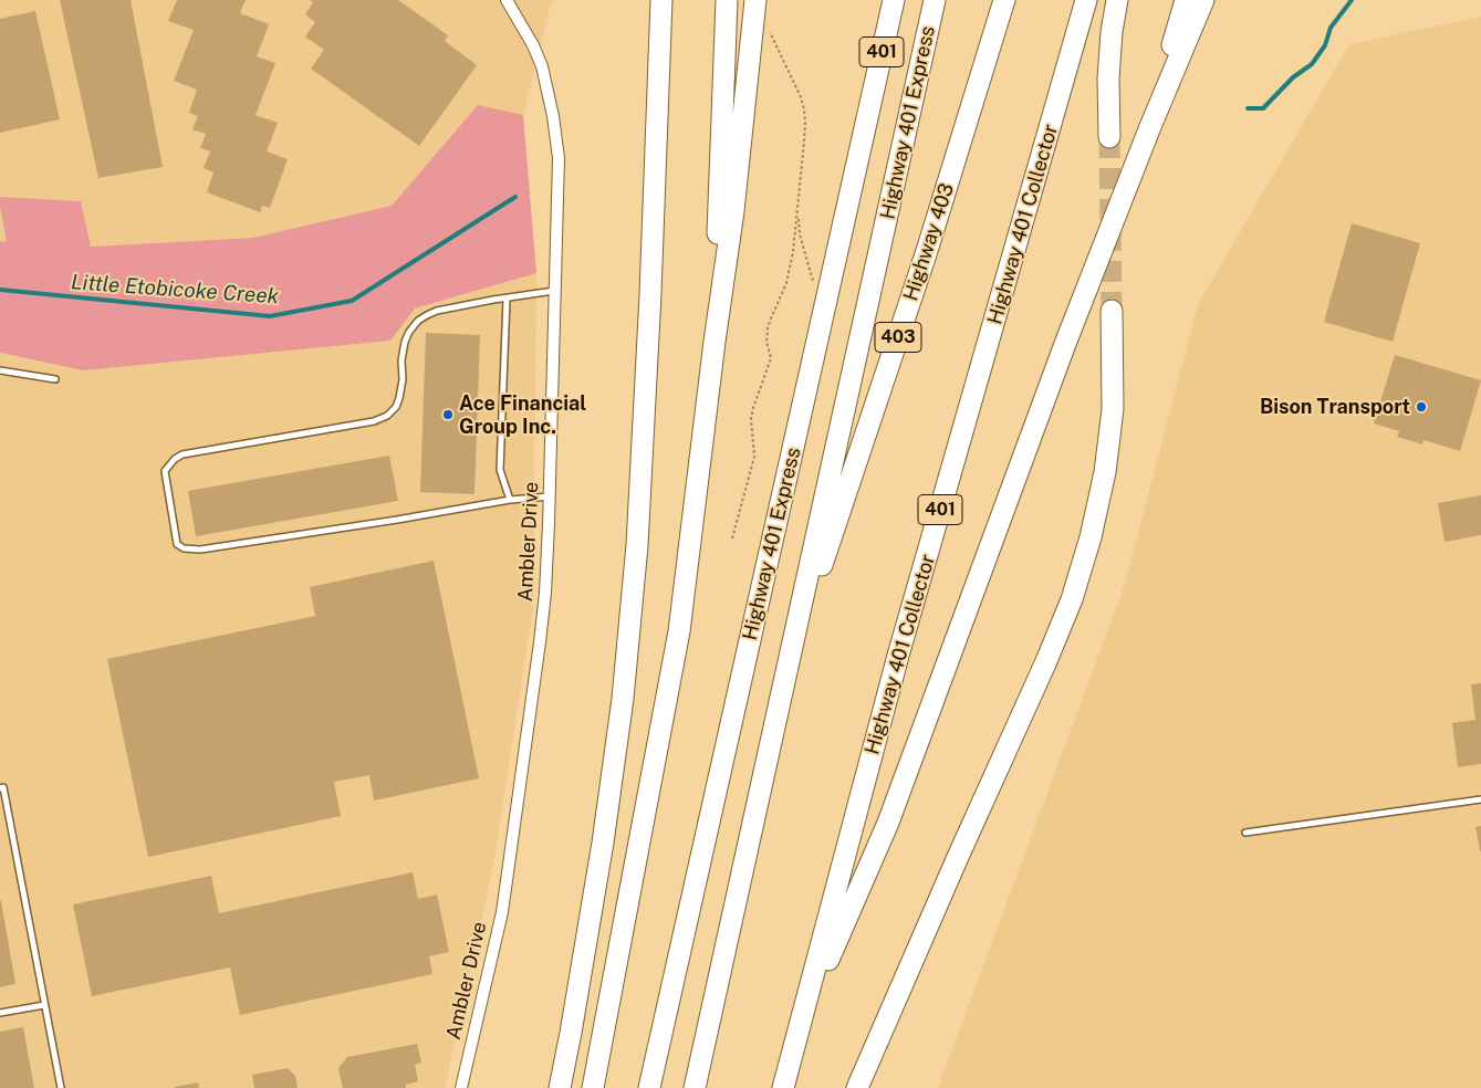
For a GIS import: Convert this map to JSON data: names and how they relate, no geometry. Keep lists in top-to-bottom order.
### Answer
{
  "streets": {
    "highway": [
      "401",
      "Highway 401 Express",
      "Highway 401 Collector",
      "Highway 403",
      "403"
    ],
    "street": ["Ambler Drive"]
  },
  "crossings": [
    ["Highway 401 Express", "Highway 403"]
  ],
  "water": ["Little Etobicoke Creek"],
  "places": ["Bison Transport", "Ace Financial Group Inc."]
}
